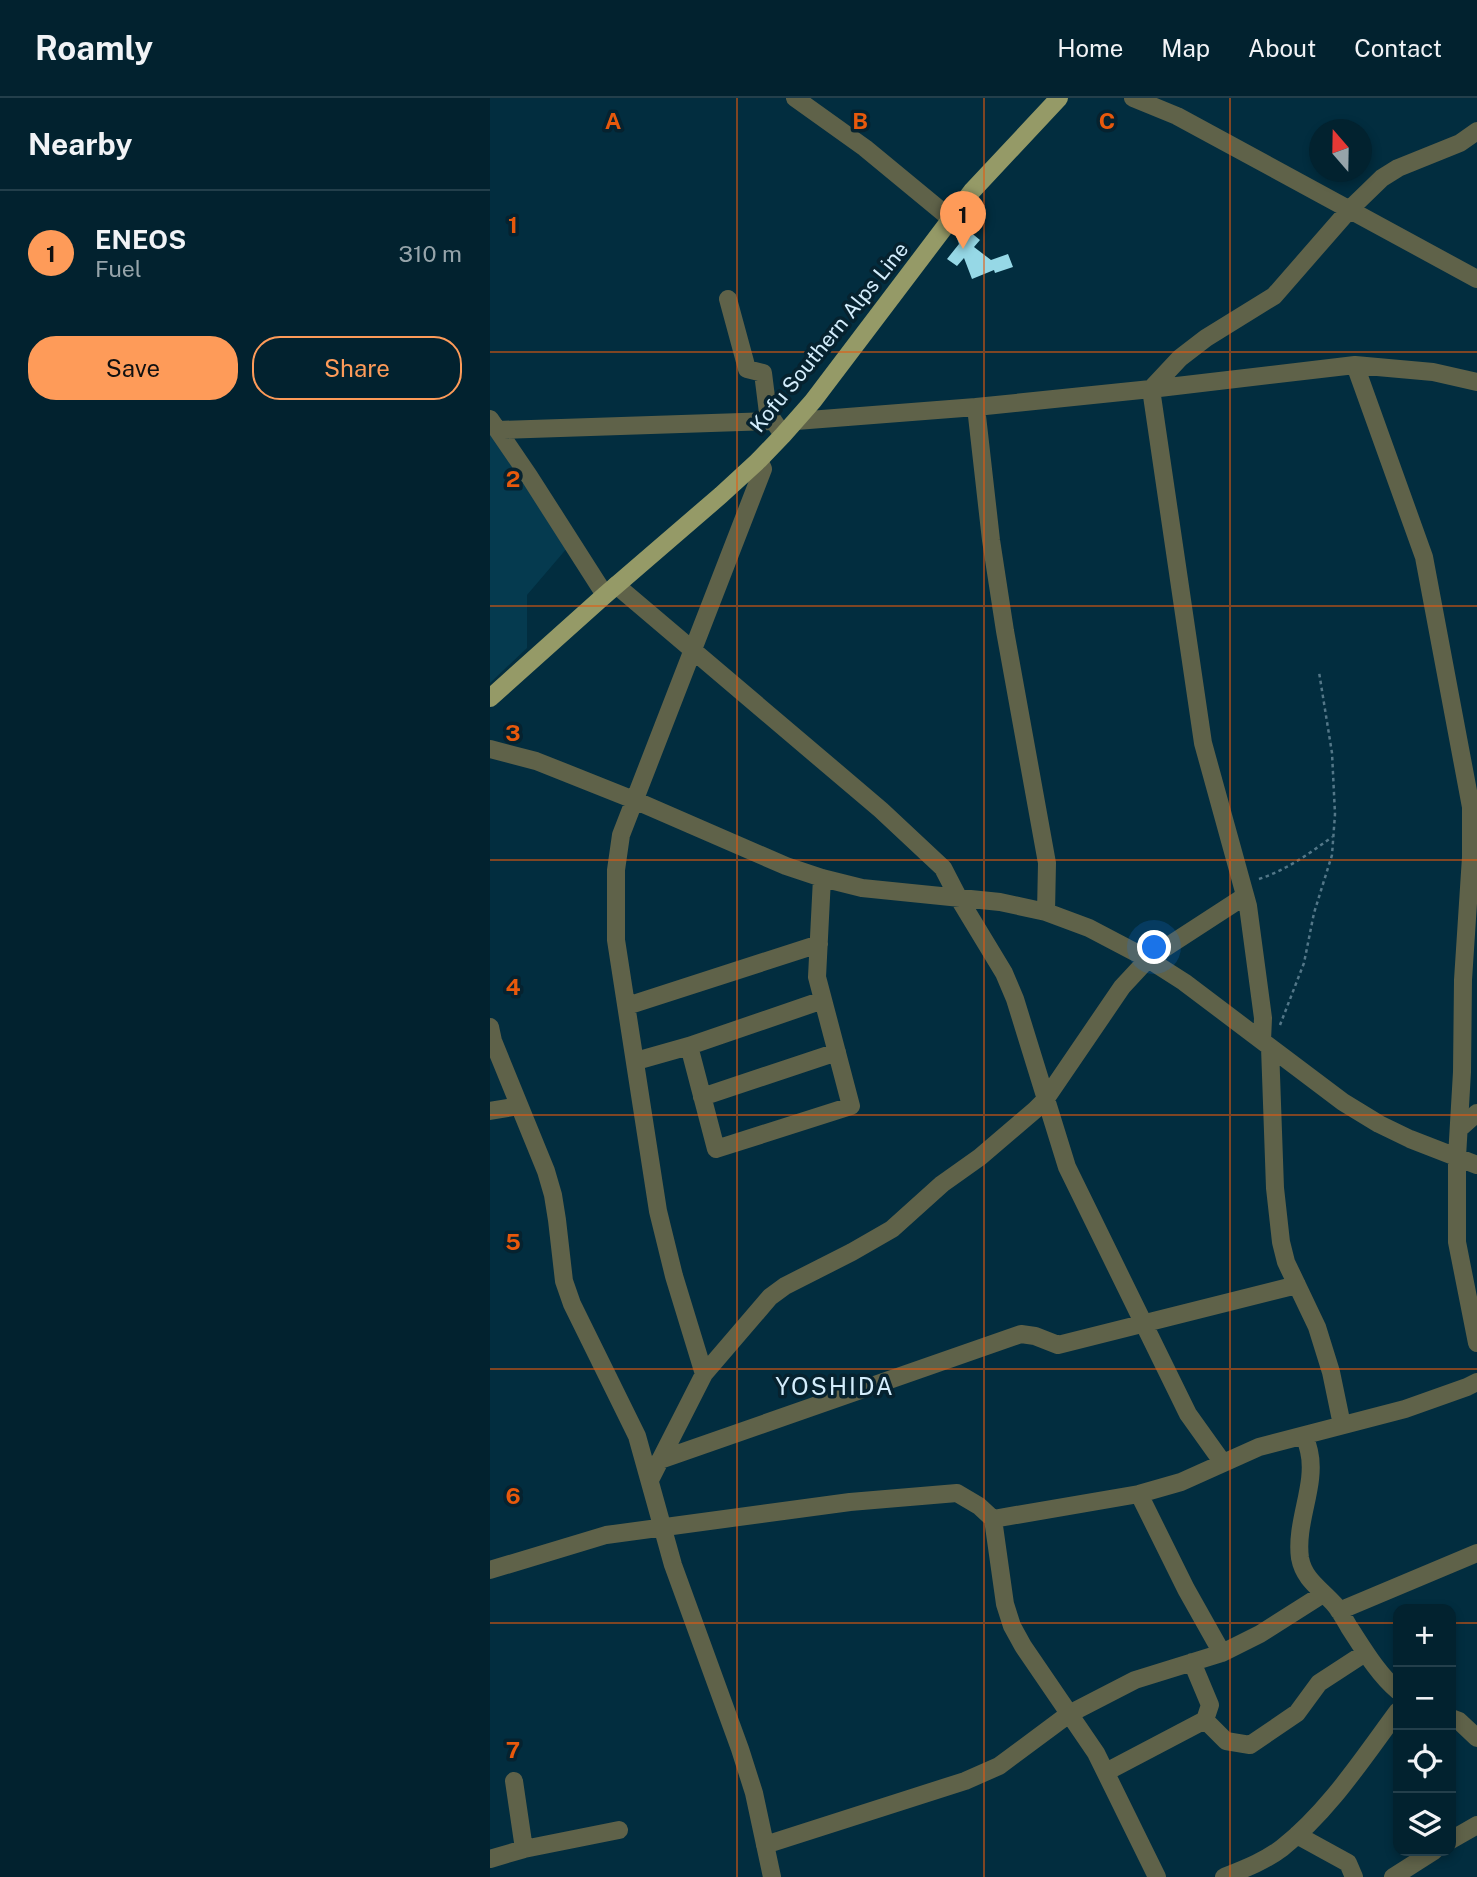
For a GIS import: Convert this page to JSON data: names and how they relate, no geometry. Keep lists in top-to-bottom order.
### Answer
{
  "streets": {
    "main road": ["Kofu Southern Alps Line"]
  },
  "districts": ["YOSHIDA"],
  "north": "top",
  "page": {
    "header": "Roamly",
    "nav": [
      "Home",
      "Map",
      "About",
      "Contact"
    ],
    "heading": "Nearby",
    "list": [
      {
        "mark": "1",
        "name": "ENEOS",
        "note": "Fuel",
        "value": "310 m"
      }
    ],
    "pins": "1",
    "buttons": ["Save", "Share"],
    "map_buttons": ["+", "−"]
  },
  "grid": {
    "columns": ["A", "B", "C"],
    "rows": [
      "1",
      "2",
      "3",
      "4",
      "5",
      "6",
      "7"
    ]
  }
}
